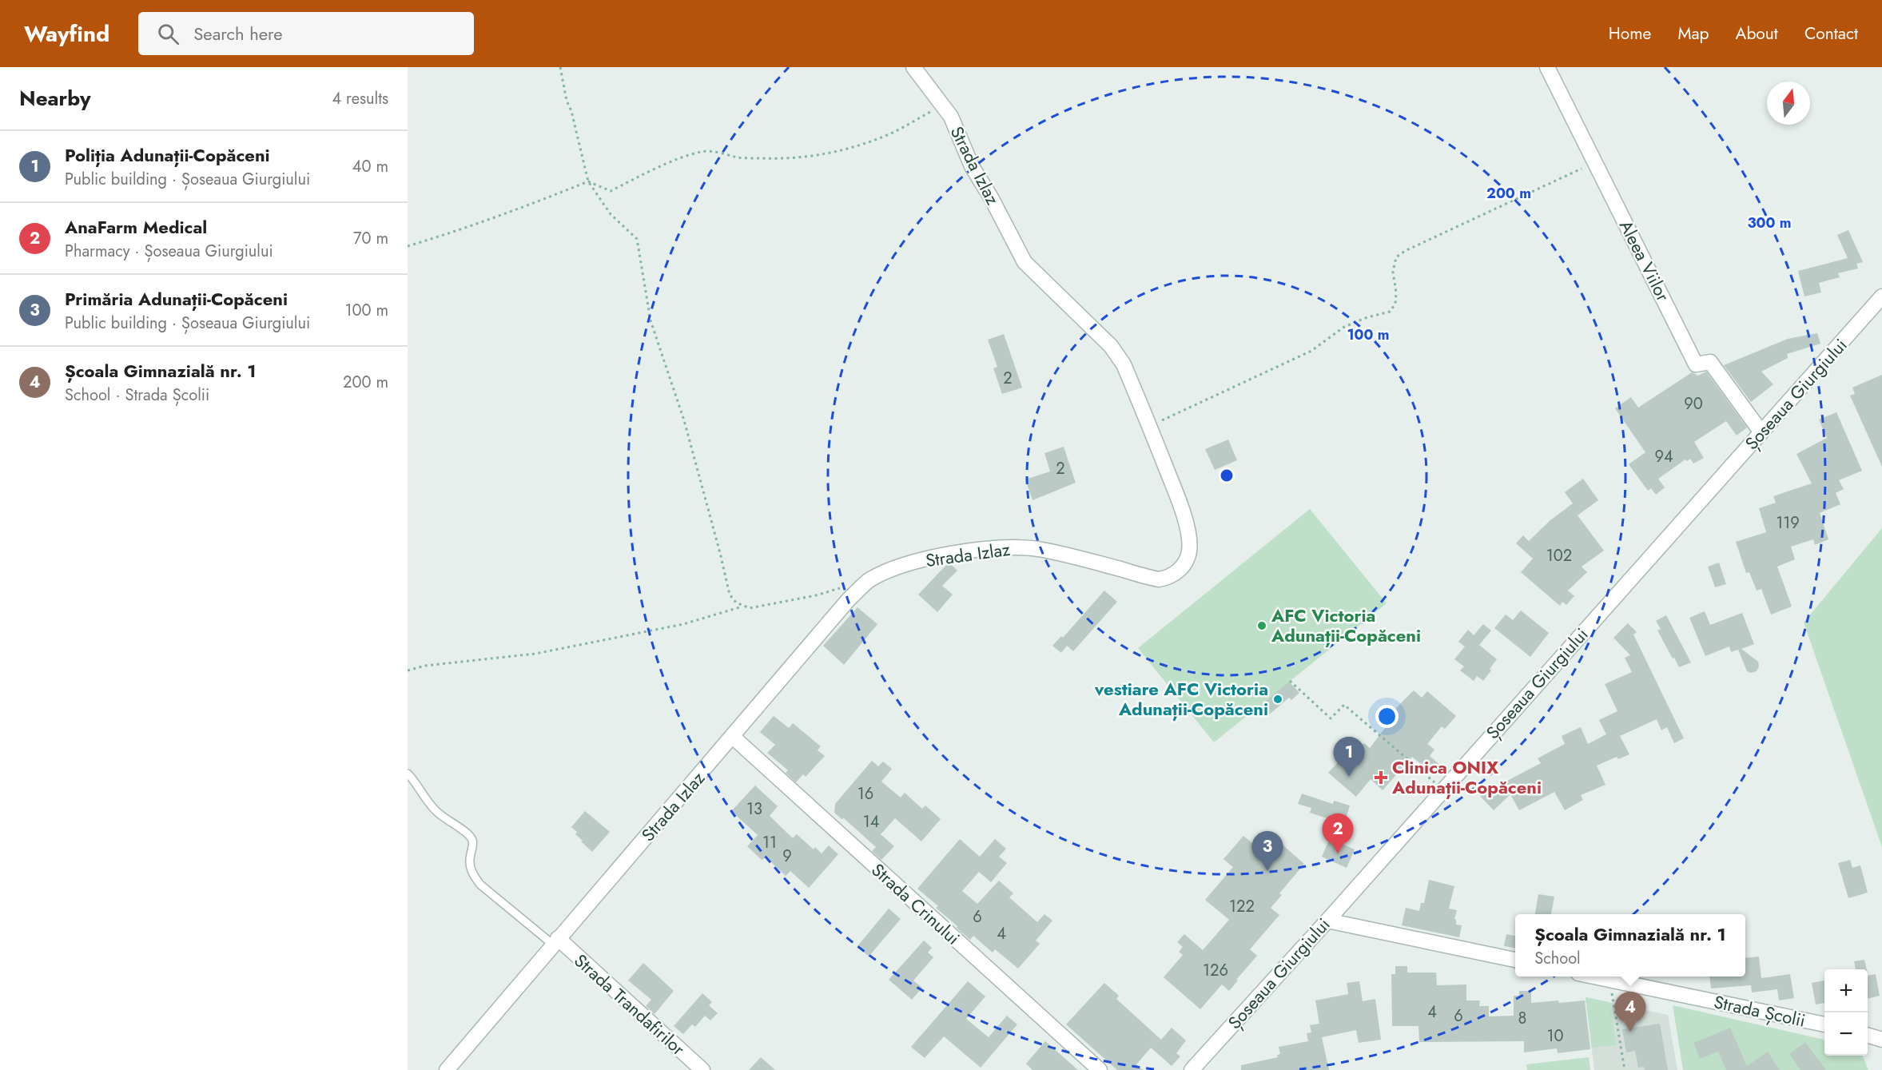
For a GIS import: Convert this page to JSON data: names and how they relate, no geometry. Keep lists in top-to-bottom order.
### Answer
{
  "streets": {
    "street": [
      "Strada Izlaz",
      "Aleea Viilor",
      "Șoseaua Giurgiului",
      "Strada Crinului",
      "Strada Trandafirilor",
      "Strada Școlii"
    ]
  },
  "crossings": [
    ["Strada Izlaz", "Strada Crinului"],
    ["Strada Izlaz", "Strada Trandafirilor"],
    ["Aleea Viilor", "Șoseaua Giurgiului"]
  ],
  "places": {
    "other": ["AFC Victoria Adunații-Copăceni", "vestiare AFC Victoria Adunații-Copăceni"],
    "health": ["Clinica ONIX Adunații-Copăceni"]
  },
  "house_numbers": [
    "2",
    "90",
    "94",
    "2",
    "119",
    "102",
    "16",
    "13",
    "14",
    "11",
    "9",
    "122",
    "6",
    "4",
    "126",
    "4",
    "6",
    "8",
    "10"
  ],
  "north": "top",
  "page": {
    "header": "Wayfind",
    "search": "Search here",
    "nav": [
      "Home",
      "Map",
      "About",
      "Contact"
    ],
    "heading": ["Nearby", "4 results"],
    "list": [
      {
        "mark": "1",
        "name": "Poliția Adunații-Copăceni",
        "note": "Public building · Șoseaua Giurgiului",
        "value": "40 m"
      },
      {
        "mark": "2",
        "name": "AnaFarm Medical",
        "note": "Pharmacy · Șoseaua Giurgiului",
        "value": "70 m"
      },
      {
        "mark": "3",
        "name": "Primăria Adunații-Copăceni",
        "note": "Public building · Șoseaua Giurgiului",
        "value": "100 m"
      },
      {
        "mark": "4",
        "name": "Școala Gimnazială nr. 1",
        "note": "School · Strada Școlii",
        "value": "200 m"
      }
    ],
    "pins": [
      "1",
      "2",
      "3",
      "4"
    ],
    "popup": ["Școala Gimnazială nr. 1", "School"],
    "map_buttons": ["+", "−"]
  },
  "rings": ["200 m", "300 m", "100 m"]
}
